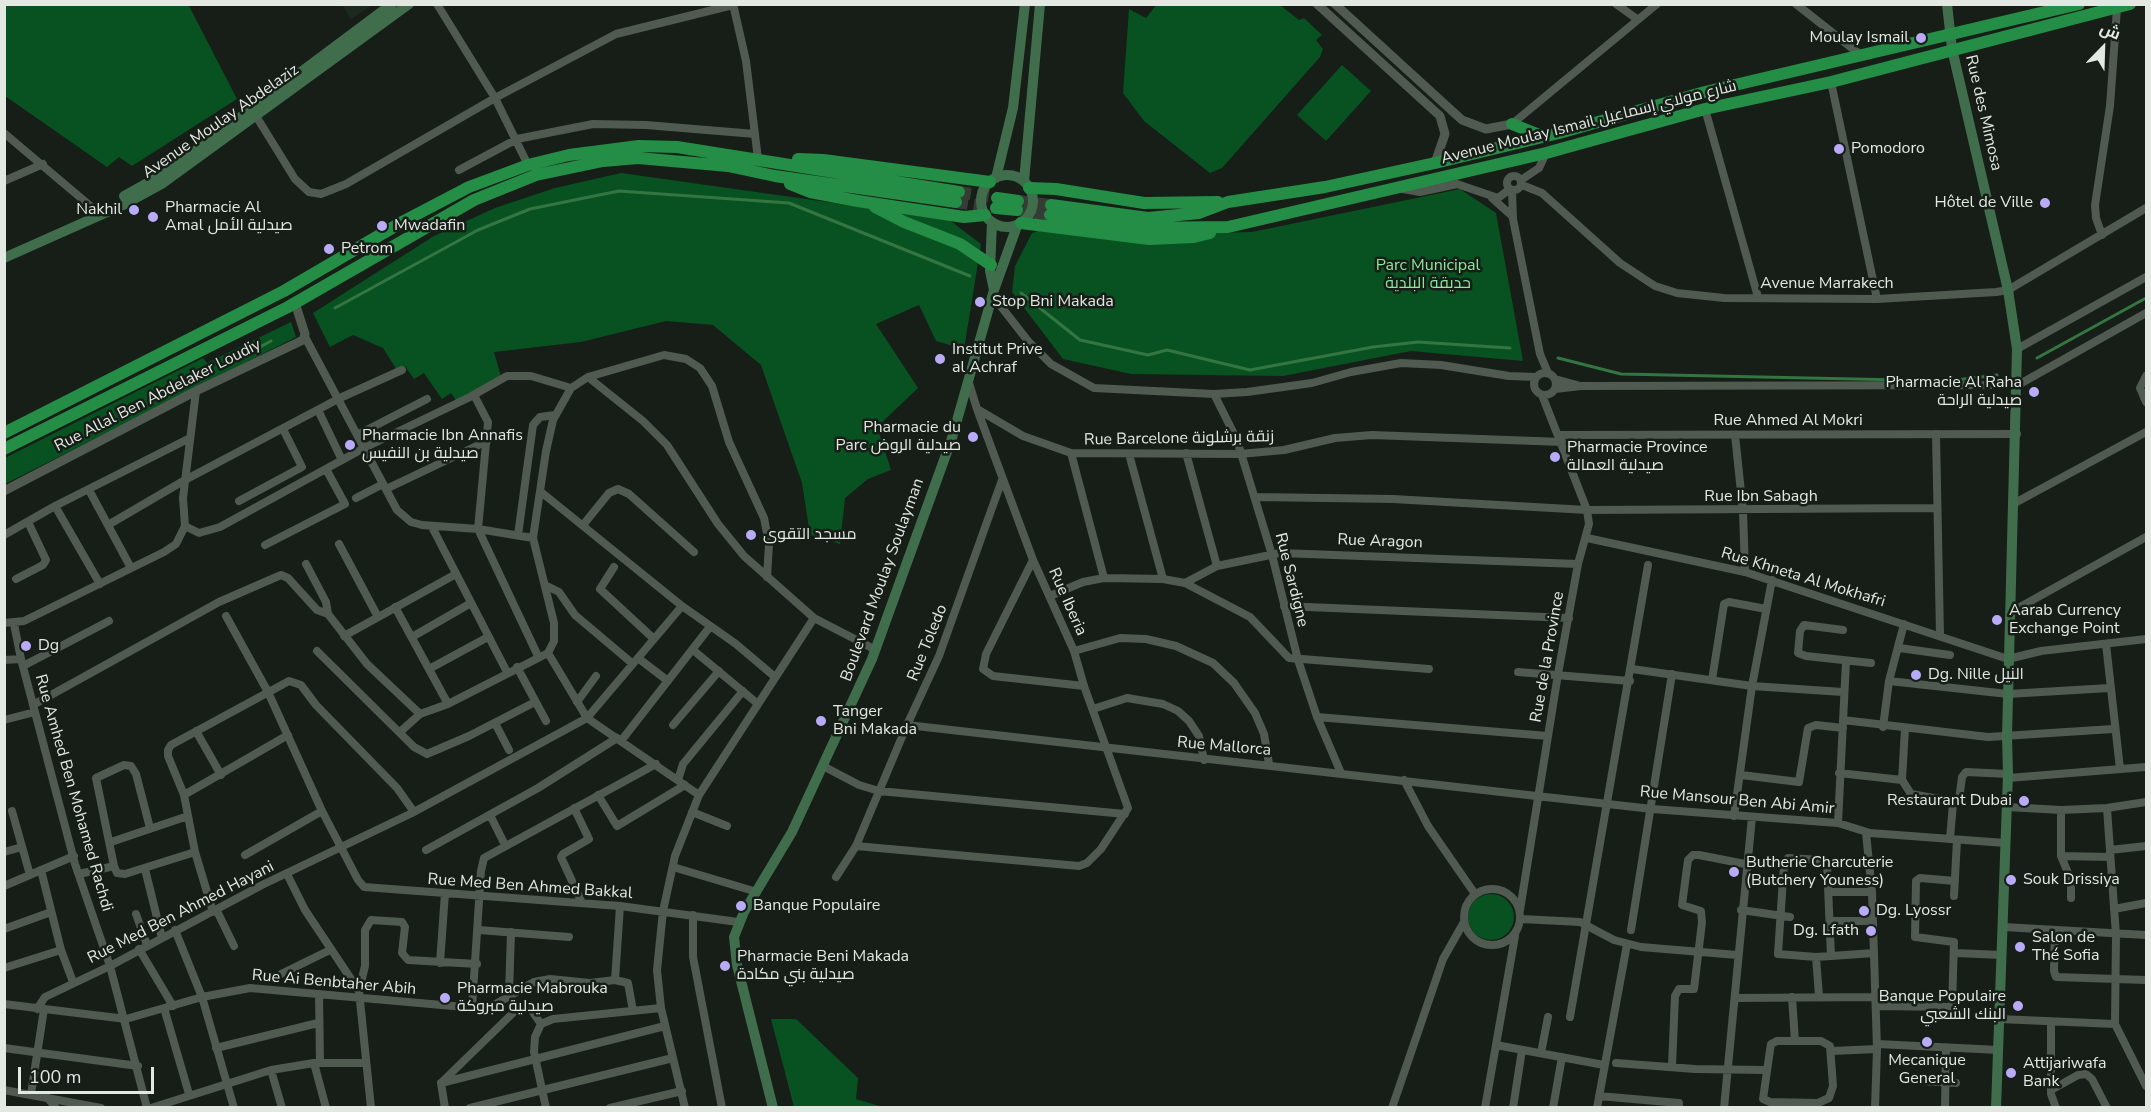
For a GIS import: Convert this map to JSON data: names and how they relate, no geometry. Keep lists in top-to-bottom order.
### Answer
{
  "streets": {
    "highway": ["Avenue Moulay Ismail شارع مولاي إسماعيل"],
    "main road": ["Rue des Mimosa", "Avenue Moulay Abdelaziz", "Boulevard Moulay Soulayman"],
    "street": [
      "Avenue Marrakech",
      "Rue Allal Ben Abdelaker Loudiy",
      "Rue Ahmed Al Mokri",
      "Rue Barcelone زنقة برشلونة",
      "Rue Ibn Sabagh",
      "Rue Aragon",
      "Rue Khneta Al Mokhafri",
      "Rue Sardigne",
      "Rue Iberia",
      "Rue Toledo",
      "Rue de la Province",
      "Rue Mallorca",
      "Rue Amhed Ben Mohamed Rachdi",
      "Rue Mansour Ben Abi Amir",
      "Rue Med Ben Ahmed Bakkal",
      "Rue Med Ben Ahmed Hayani",
      "Rue Ai Benbtaher Abih"
    ]
  },
  "crossings": [
    ["Rue des Mimosa", "Avenue Moulay Ismail شارع مولاي إسماعيل"],
    ["Rue des Mimosa", "Avenue Marrakech"],
    ["Rue des Mimosa", "Rue Ahmed Al Mokri"],
    ["Rue des Mimosa", "Rue Khneta Al Mokhafri"],
    ["Rue des Mimosa", "Rue Mansour Ben Abi Amir"],
    ["Rue Ahmed Al Mokri", "Rue Barcelone زنقة برشلونة"],
    ["Rue Ahmed Al Mokri", "Rue de la Province"],
    ["Rue Barcelone زنقة برشلونة", "Rue Sardigne"],
    ["Rue Barcelone زنقة برشلونة", "Rue Iberia"],
    ["Rue Barcelone زنقة برشلونة", "Rue de la Province"],
    ["Rue Ibn Sabagh", "Rue Sardigne"],
    ["Rue Ibn Sabagh", "Rue de la Province"],
    ["Rue Aragon", "Rue Sardigne"],
    ["Rue Aragon", "Rue de la Province"],
    ["Rue Khneta Al Mokhafri", "Rue de la Province"],
    ["Boulevard Moulay Soulayman", "Rue Med Ben Ahmed Bakkal"],
    ["Rue Sardigne", "Rue Mallorca"],
    ["Rue Iberia", "Rue Toledo"],
    ["Rue Iberia", "Rue Mallorca"],
    ["Rue Toledo", "Rue Mallorca"],
    ["Rue de la Province", "Rue Mallorca"],
    ["Rue de la Province", "Rue Mansour Ben Abi Amir"],
    ["Rue Mallorca", "Rue Mansour Ben Abi Amir"],
    ["Rue Amhed Ben Mohamed Rachdi", "Rue Med Ben Ahmed Hayani"],
    ["Rue Amhed Ben Mohamed Rachdi", "Rue Ai Benbtaher Abih"],
    ["Rue Med Ben Ahmed Bakkal", "Rue Med Ben Ahmed Hayani"]
  ],
  "parks": ["Parc Municipal حديقة البلدية"],
  "places": [
    "Moulay Ismail",
    "Pomodoro",
    "Hôtel de Ville",
    "Nakhil",
    "Pharmacie Al Amal صيدلية الأمل",
    "Mwadafin",
    "Petrom",
    "Stop Bni Makada",
    "Institut Prive al Achraf",
    "Pharmacie Al Raha صيدلية الراحة",
    "Pharmacie du Parc صيدلية الروض",
    "Pharmacie Ibn Annafis صيدلية بن النفيس",
    "Pharmacie Province صيدلية العمالة",
    "مسجد التقوى",
    "Aarab Currency Exchange Point",
    "Dg",
    "Dg. Nille النيل",
    "Tanger Bni Makada",
    "Restaurant Dubai",
    "Butherie Charcuterie (Butchery Youness)",
    "Souk Drissiya",
    "Banque Populaire",
    "Dg. Lyossr",
    "Dg. Lfath",
    "Salon de Thé Sofia",
    "Pharmacie Beni Makada صيدلية بني مكادة",
    "Pharmacie Mabrouka صيدلية مبروكة",
    "Banque Populaire البنك الشعبي",
    "Mecanique General",
    "Attijariwafa Bank"
  ],
  "scale_bar": "100 m",
  "north": "top right"
}
